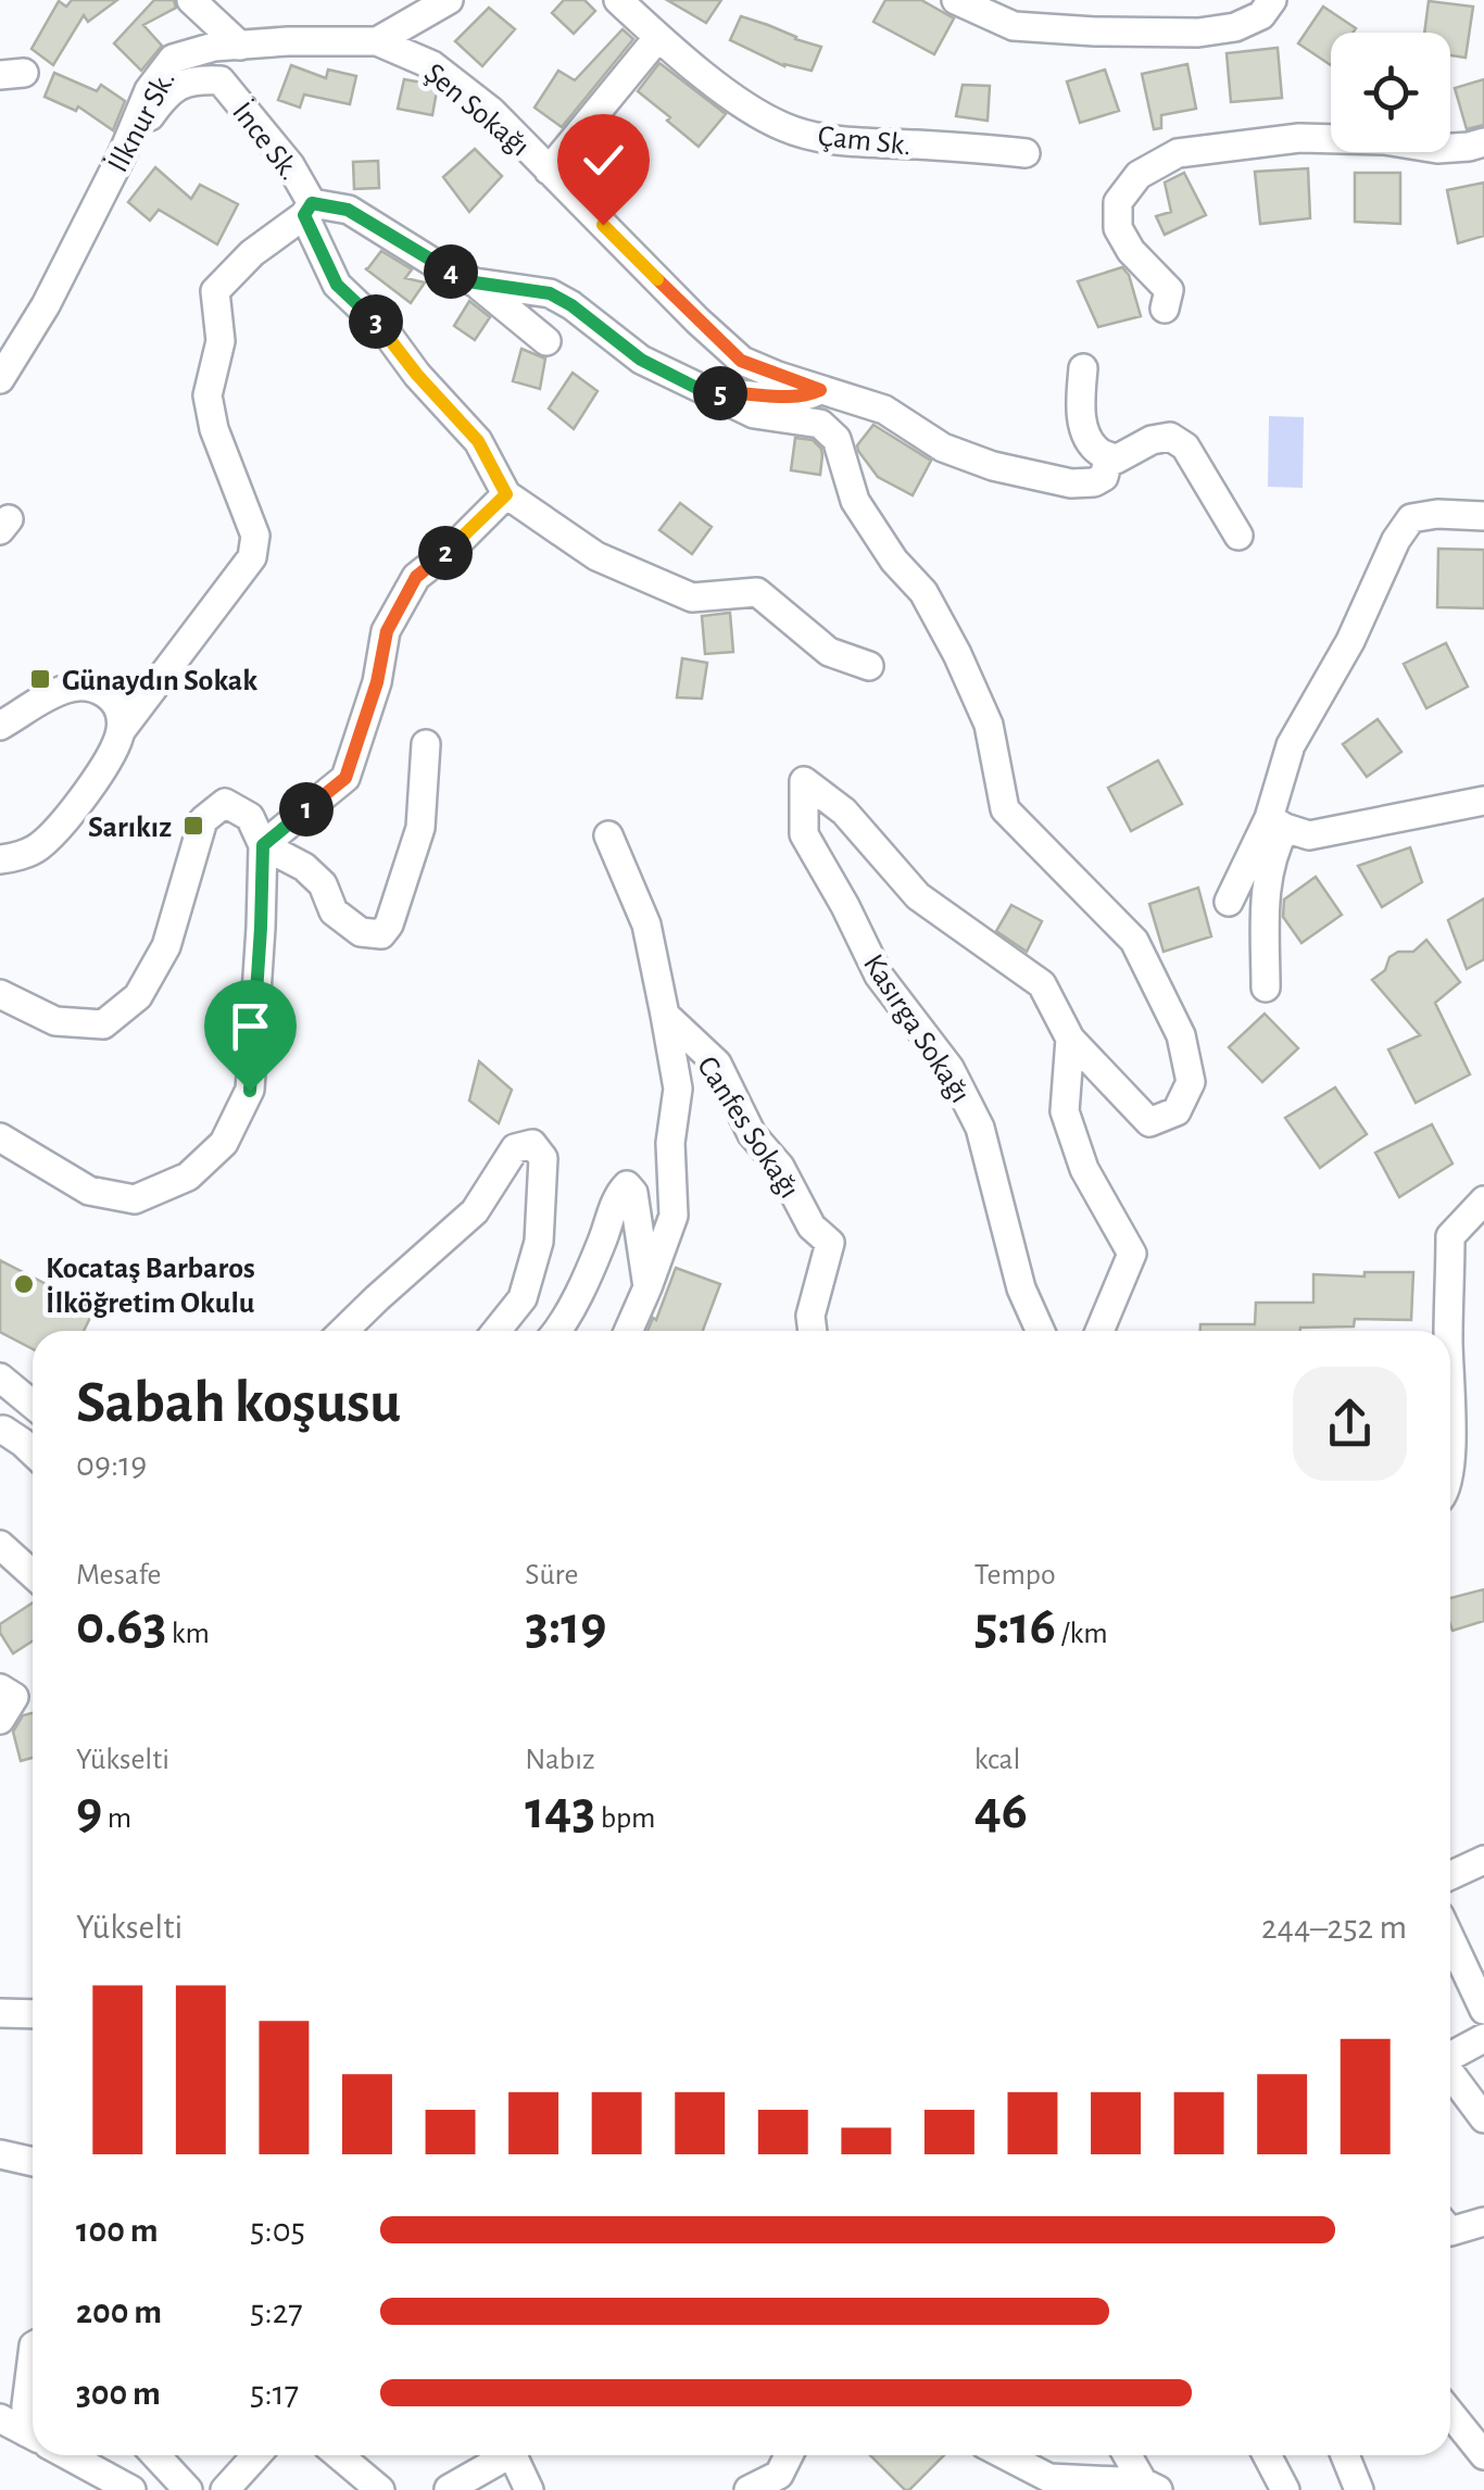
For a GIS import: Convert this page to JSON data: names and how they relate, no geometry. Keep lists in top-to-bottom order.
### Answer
{
  "streets": {
    "street": [
      "Şen Sokağı",
      "İlknur Sk.",
      "Çam Sk.",
      "İnce Sk.",
      "Kasırga Sokağı",
      "Canfes Sokağı"
    ]
  },
  "crossings": [
    ["Şen Sokağı", "İlknur Sk."],
    ["İlknur Sk.", "İnce Sk."]
  ],
  "places": {
    "transit": ["Günaydın Sokak", "Sarıkız"],
    "other": ["Kocataş Barbaros İlköğretim Okulu"]
  },
  "page": {
    "pins": [
      "4",
      "3",
      "5",
      "2",
      "1"
    ],
    "heading": ["Sabah koşusu", "09:19"],
    "stats": [
      ["Mesafe", "0.63 km"],
      ["Süre", "3:19"],
      ["Tempo", "5:16 /km"],
      ["Yükselti", "9 m"],
      ["Nabız", "143 bpm"],
      ["kcal", "46"]
    ],
    "chart": ["Yükselti", "244–252 m"],
    "list": [
      {
        "name": "100 m",
        "note": "5:05"
      },
      {
        "name": "200 m",
        "note": "5:27"
      },
      {
        "name": "300 m",
        "note": "5:17"
      }
    ]
  }
}
